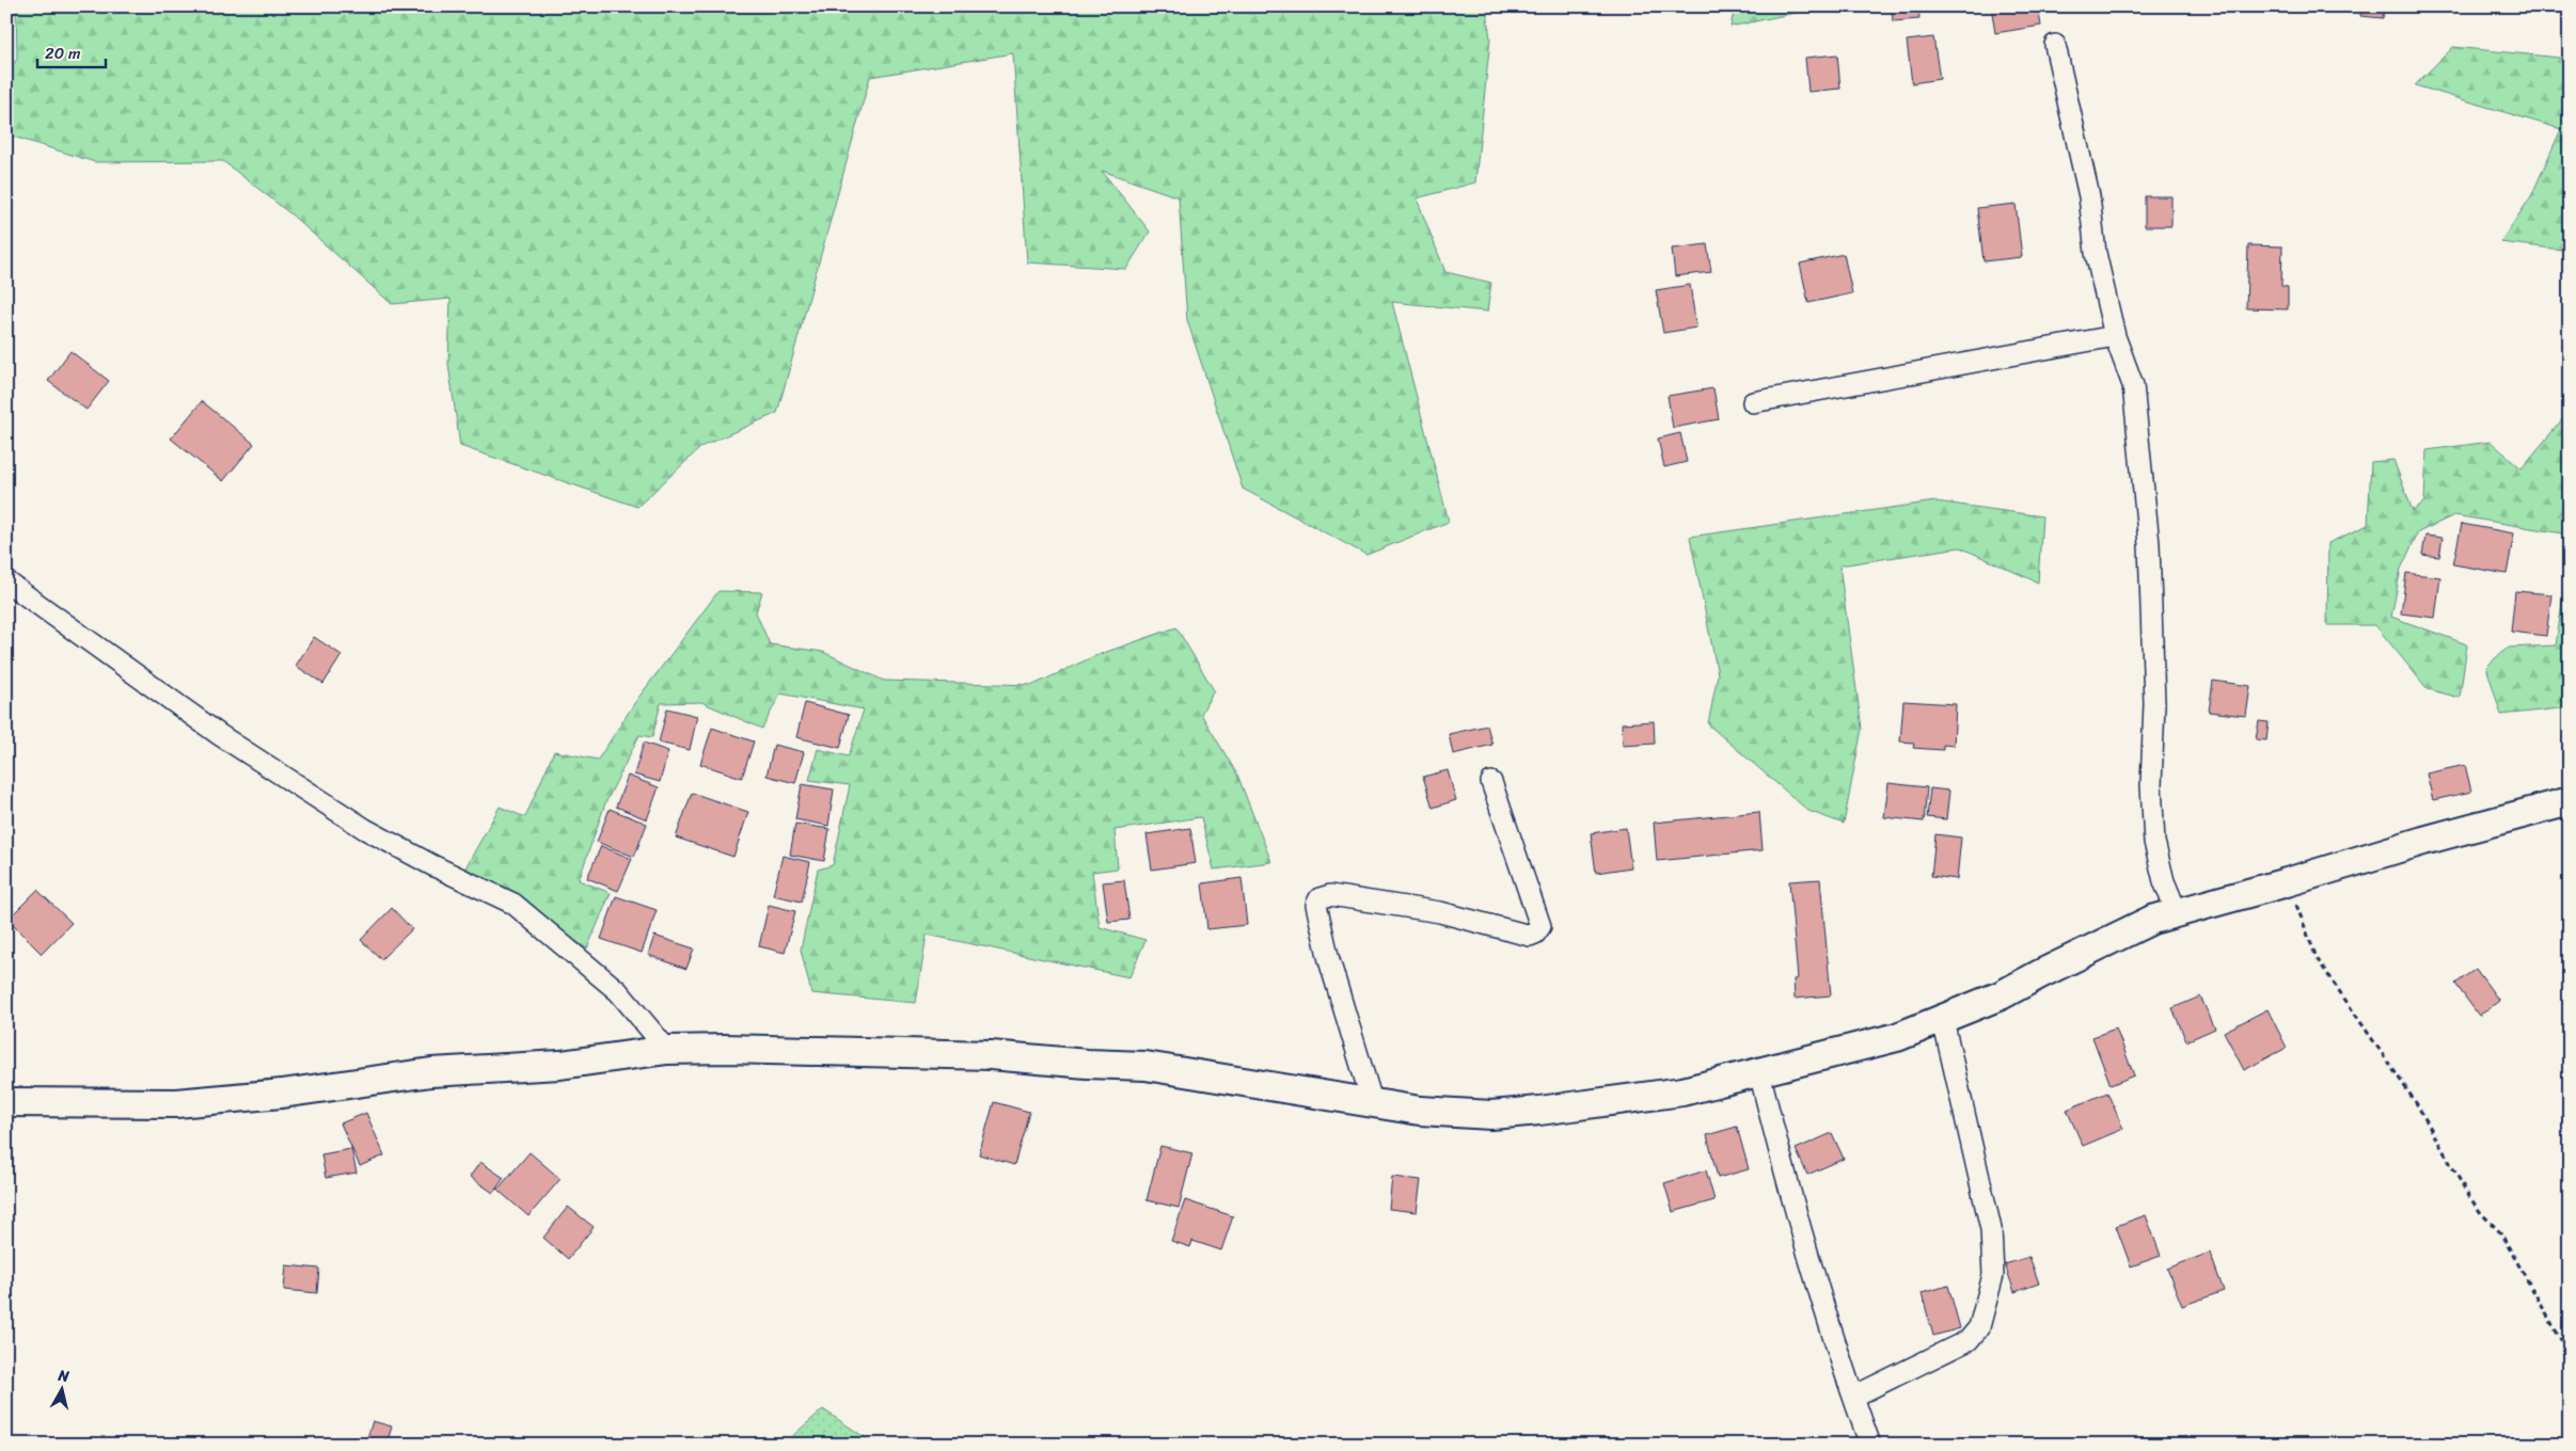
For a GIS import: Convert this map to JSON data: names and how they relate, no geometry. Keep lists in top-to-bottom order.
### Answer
{
  "scale_bar": "20 m",
  "north": "top"
}
